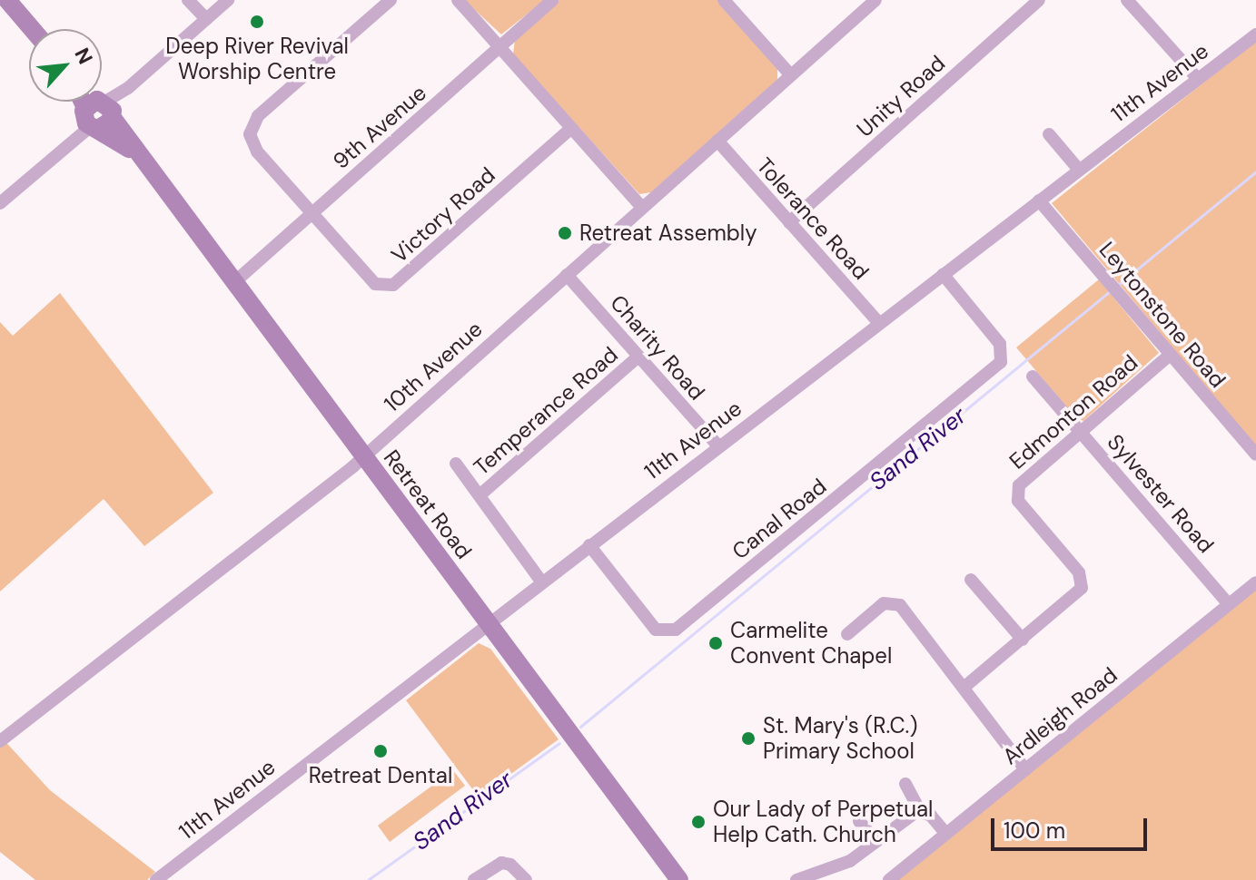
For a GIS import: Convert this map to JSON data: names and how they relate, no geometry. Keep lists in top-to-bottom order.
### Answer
{
  "streets": {
    "main road": ["Retreat Road"],
    "street": [
      "11th Avenue",
      "Unity Road",
      "9th Avenue",
      "Victory Road",
      "Tolerance Road",
      "Leytonstone Road",
      "Charity Road",
      "10th Avenue",
      "Temperance Road",
      "Edmonton Road",
      "Sylvester Road",
      "Canal Road",
      "Ardleigh Road"
    ]
  },
  "crossings": [
    ["11th Avenue", "Tolerance Road"],
    ["11th Avenue", "Leytonstone Road"],
    ["11th Avenue", "Charity Road"],
    ["11th Avenue", "Retreat Road"],
    ["11th Avenue", "Canal Road"],
    ["Unity Road", "Tolerance Road"],
    ["9th Avenue", "Victory Road"],
    ["9th Avenue", "Retreat Road"],
    ["Tolerance Road", "10th Avenue"],
    ["Leytonstone Road", "Edmonton Road"],
    ["Charity Road", "10th Avenue"],
    ["Charity Road", "Temperance Road"],
    ["10th Avenue", "Retreat Road"],
    ["Edmonton Road", "Sylvester Road"],
    ["Sylvester Road", "Ardleigh Road"]
  ],
  "water": ["Sand River"],
  "places": [
    "Deep River Revival Worship Centre",
    "Retreat Assembly",
    "Carmelite Convent Chapel",
    "St. Mary's (R.C.) Primary School",
    "Retreat Dental",
    "Our Lady of Perpetual Help Cath. Church"
  ],
  "scale_bar": "100 m",
  "north": "top right"
}
